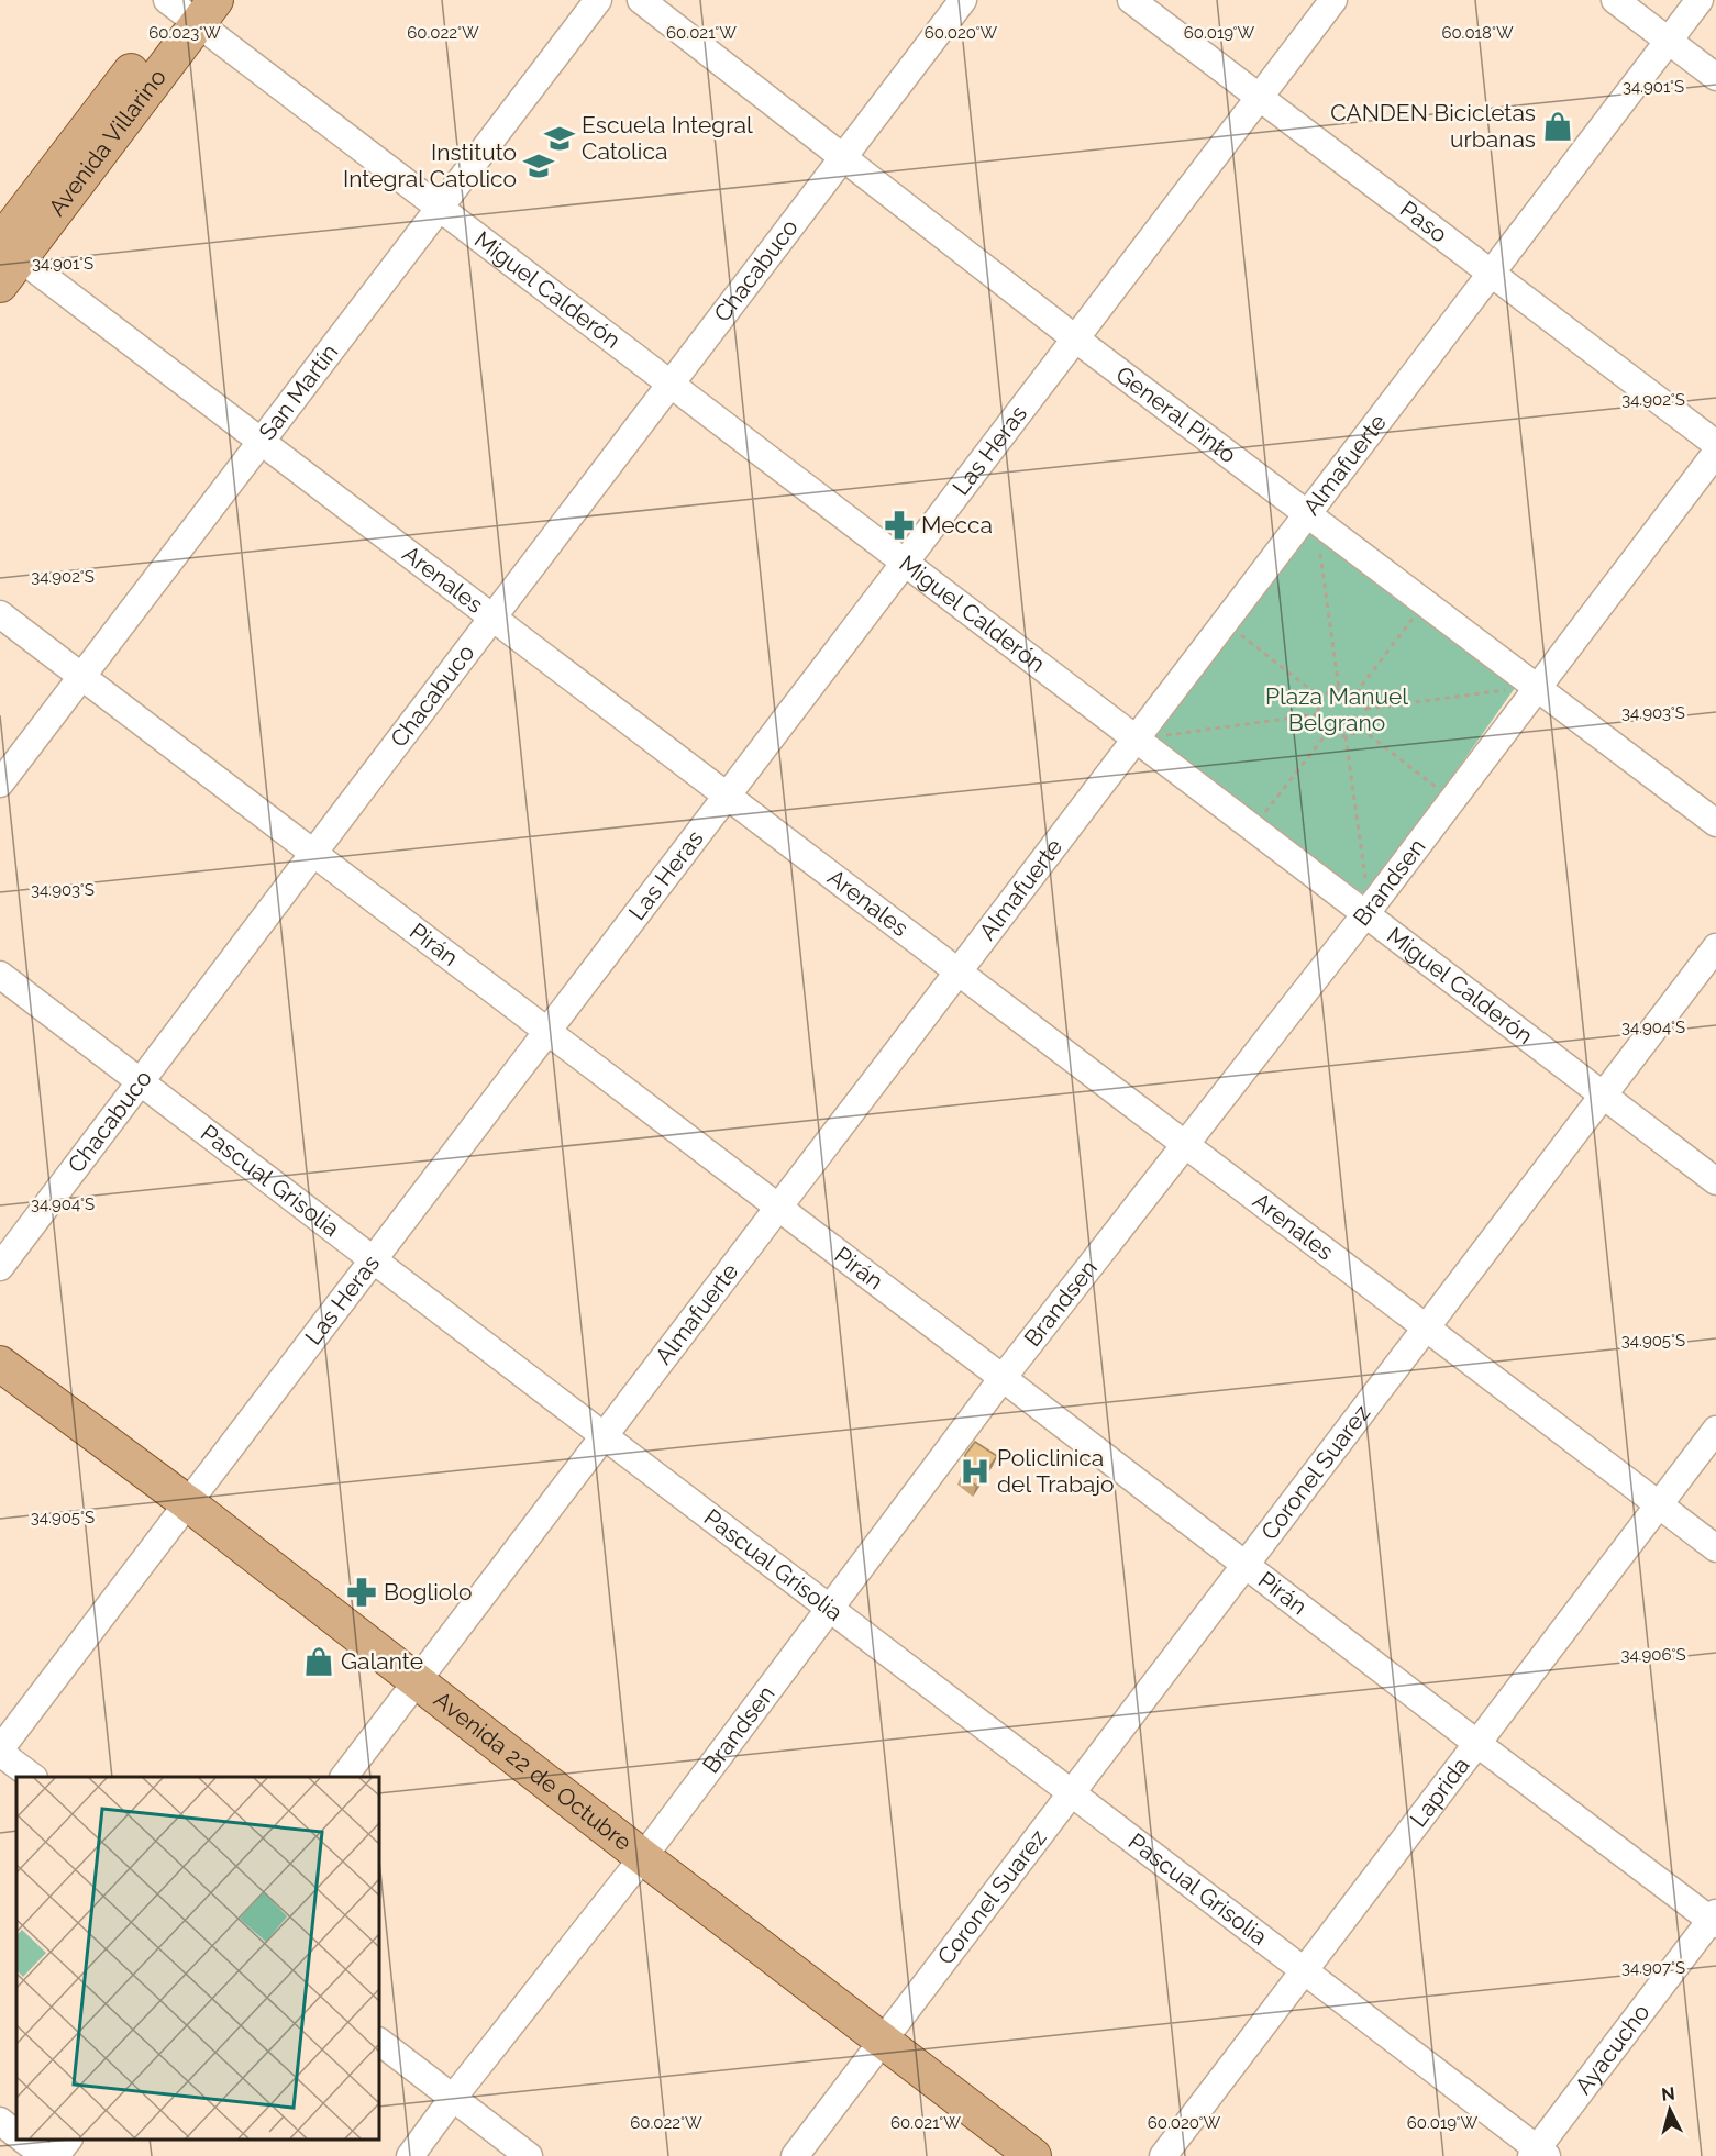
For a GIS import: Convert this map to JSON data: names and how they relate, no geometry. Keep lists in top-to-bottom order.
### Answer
{
  "streets": {
    "main road": ["Avenida Villarino", "Avenida 22 de Octubre"],
    "street": [
      "Paso",
      "Chacabuco",
      "Miguel Calderón",
      "San Martín",
      "General Pinto",
      "Las Heras",
      "Almafuerte",
      "Arenales",
      "Brandsen",
      "Pirán",
      "Pascual Grisolia",
      "Coronel Suarez",
      "Laprida",
      "Ayacucho"
    ]
  },
  "crossings": [
    ["Avenida Villarino", "Miguel Calderón"],
    ["Avenida Villarino", "Arenales"],
    ["Paso", "Las Heras"],
    ["Paso", "Almafuerte"],
    ["Chacabuco", "Miguel Calderón"],
    ["Chacabuco", "General Pinto"],
    ["Chacabuco", "Arenales"],
    ["Chacabuco", "Pirán"],
    ["Chacabuco", "Pascual Grisolia"],
    ["Miguel Calderón", "San Martín"],
    ["Miguel Calderón", "Las Heras"],
    ["Miguel Calderón", "Almafuerte"],
    ["Miguel Calderón", "Brandsen"],
    ["Miguel Calderón", "Coronel Suarez"],
    ["San Martín", "Arenales"],
    ["San Martín", "Pirán"],
    ["General Pinto", "Las Heras"],
    ["General Pinto", "Almafuerte"],
    ["General Pinto", "Brandsen"],
    ["Las Heras", "Arenales"],
    ["Las Heras", "Pirán"],
    ["Las Heras", "Pascual Grisolia"],
    ["Las Heras", "Avenida 22 de Octubre"],
    ["Almafuerte", "Arenales"],
    ["Almafuerte", "Pirán"],
    ["Almafuerte", "Pascual Grisolia"],
    ["Almafuerte", "Avenida 22 de Octubre"],
    ["Arenales", "Brandsen"],
    ["Arenales", "Coronel Suarez"],
    ["Arenales", "Laprida"],
    ["Brandsen", "Pirán"],
    ["Brandsen", "Pascual Grisolia"],
    ["Brandsen", "Avenida 22 de Octubre"],
    ["Pirán", "Coronel Suarez"],
    ["Pirán", "Laprida"],
    ["Pirán", "Ayacucho"],
    ["Pascual Grisolia", "Coronel Suarez"],
    ["Pascual Grisolia", "Laprida"],
    ["Pascual Grisolia", "Ayacucho"],
    ["Coronel Suarez", "Avenida 22 de Octubre"]
  ],
  "parks": ["Plaza Manuel Belgrano"],
  "places": {
    "shop": ["CANDEN Bicicletas urbanas", "Galante"],
    "school or university": ["Escuela Integral Catolica", "Instituto Integral Catolico"],
    "pharmacy": ["Mecca", "Bogliolo"],
    "hospital": ["Policlinica del Trabajo"]
  },
  "north": "top",
  "coordinates": [
    "60.023°W",
    "60.022°W",
    "60.021°W",
    "60.020°W",
    "60.019°W",
    "60.018°W",
    "34.901°S",
    "34.902°S",
    "34.903°S",
    "34.904°S",
    "34.905°S",
    "34.906°S",
    "34.907°S"
  ]
}
